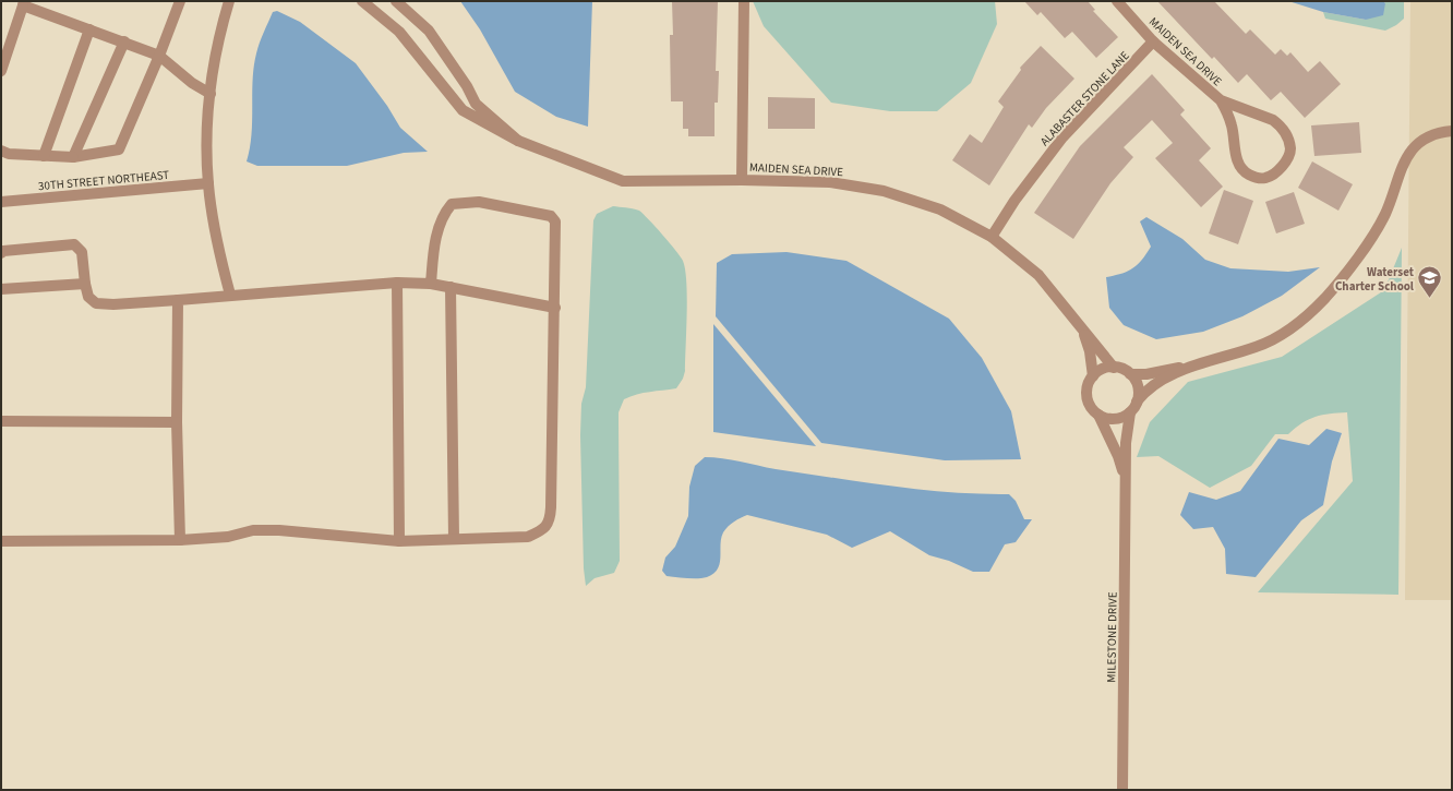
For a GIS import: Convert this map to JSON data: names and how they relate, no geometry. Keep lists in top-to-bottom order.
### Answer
{
  "streets": {
    "street": [
      "MAIDEN SEA DRIVE",
      "ALABASTER STONE LANE",
      "30TH STREET NORTHEAST",
      "MILESTONE DRIVE"
    ]
  },
  "crossings": [
    ["MAIDEN SEA DRIVE", "ALABASTER STONE LANE"],
    ["MAIDEN SEA DRIVE", "MILESTONE DRIVE"]
  ],
  "places": {
    "school or university": ["Waterset Charter School"]
  }
}
